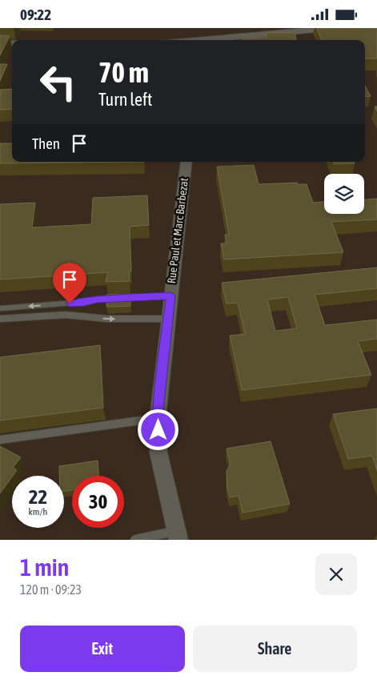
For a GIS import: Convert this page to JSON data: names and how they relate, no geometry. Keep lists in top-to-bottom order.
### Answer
{
  "streets": {
    "street": ["Rue Paul et Marc Barbezat"]
  },
  "page": {
    "status": "09:22",
    "turn": ["70 m", "Turn left"],
    "then": "Then",
    "speed": "22 km/h",
    "limit": "30",
    "heading": ["1 min", "120 m · 09:23"],
    "buttons": ["Exit", "Share"]
  }
}
